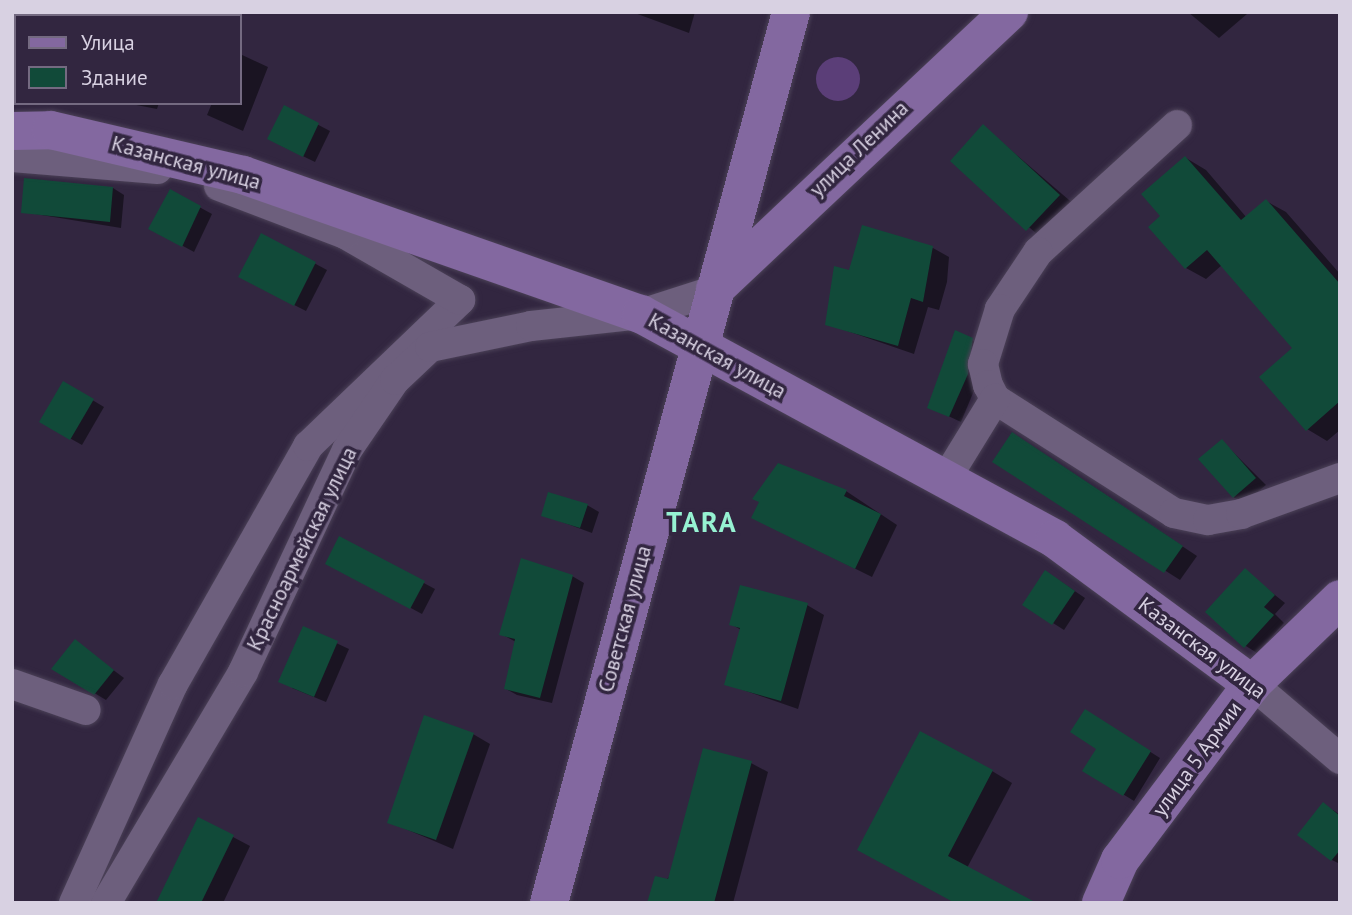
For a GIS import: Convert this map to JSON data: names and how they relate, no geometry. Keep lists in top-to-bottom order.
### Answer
{
  "streets": {
    "main road": [
      "улица Ленина",
      "Казанская улица",
      "Советская улица",
      "улица 5 Армии"
    ],
    "street": ["Красноармейская улица"]
  },
  "crossings": [
    ["улица Ленина", "Красноармейская улица"],
    ["улица Ленина", "Советская улица"],
    ["Казанская улица", "Красноармейская улица"],
    ["Казанская улица", "Советская улица"],
    ["Казанская улица", "улица 5 Армии"],
    ["Красноармейская улица", "Советская улица"]
  ],
  "districts": ["TARA"],
  "legend": ["Улица", "Здание"]
}
